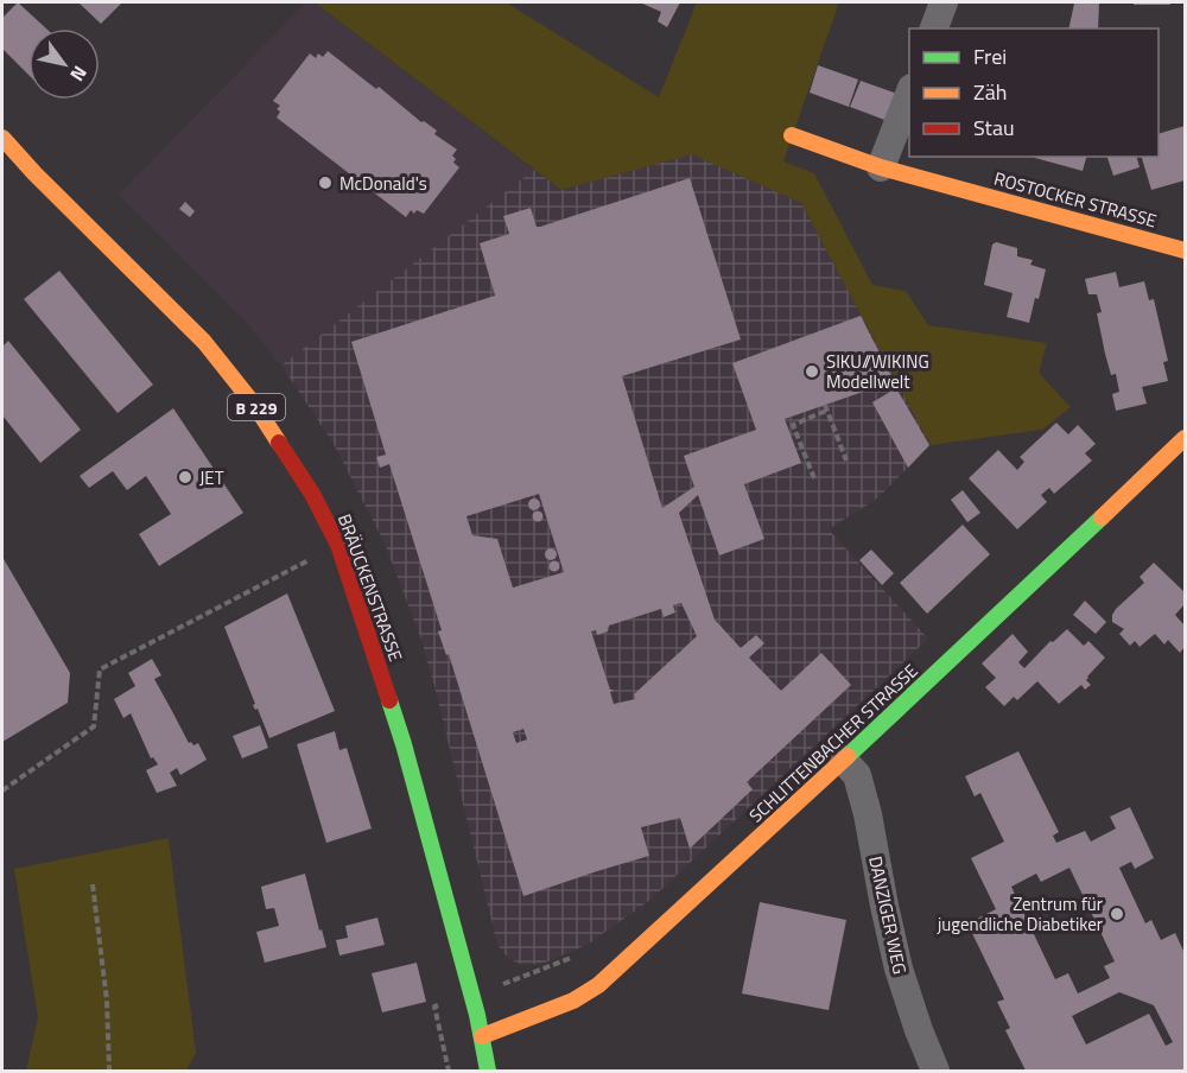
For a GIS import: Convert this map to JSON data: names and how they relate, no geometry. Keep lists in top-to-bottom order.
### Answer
{
  "streets": {
    "street": [
      "ROSTOCKER STRASSE",
      "B 229",
      "BRÄUCKENSTRASSE",
      "SCHLITTENBACHER STRASSE",
      "DANZIGER WEG"
    ]
  },
  "crossings": [
    ["BRÄUCKENSTRASSE", "SCHLITTENBACHER STRASSE"],
    ["SCHLITTENBACHER STRASSE", "DANZIGER WEG"]
  ],
  "places": [
    "McDonald's",
    "SIKU//WIKING Modellwelt",
    "JET",
    "Zentrum für jugendliche Diabetiker"
  ],
  "legend": ["Frei", "Zäh", "Stau"],
  "north": "bottom right"
}
